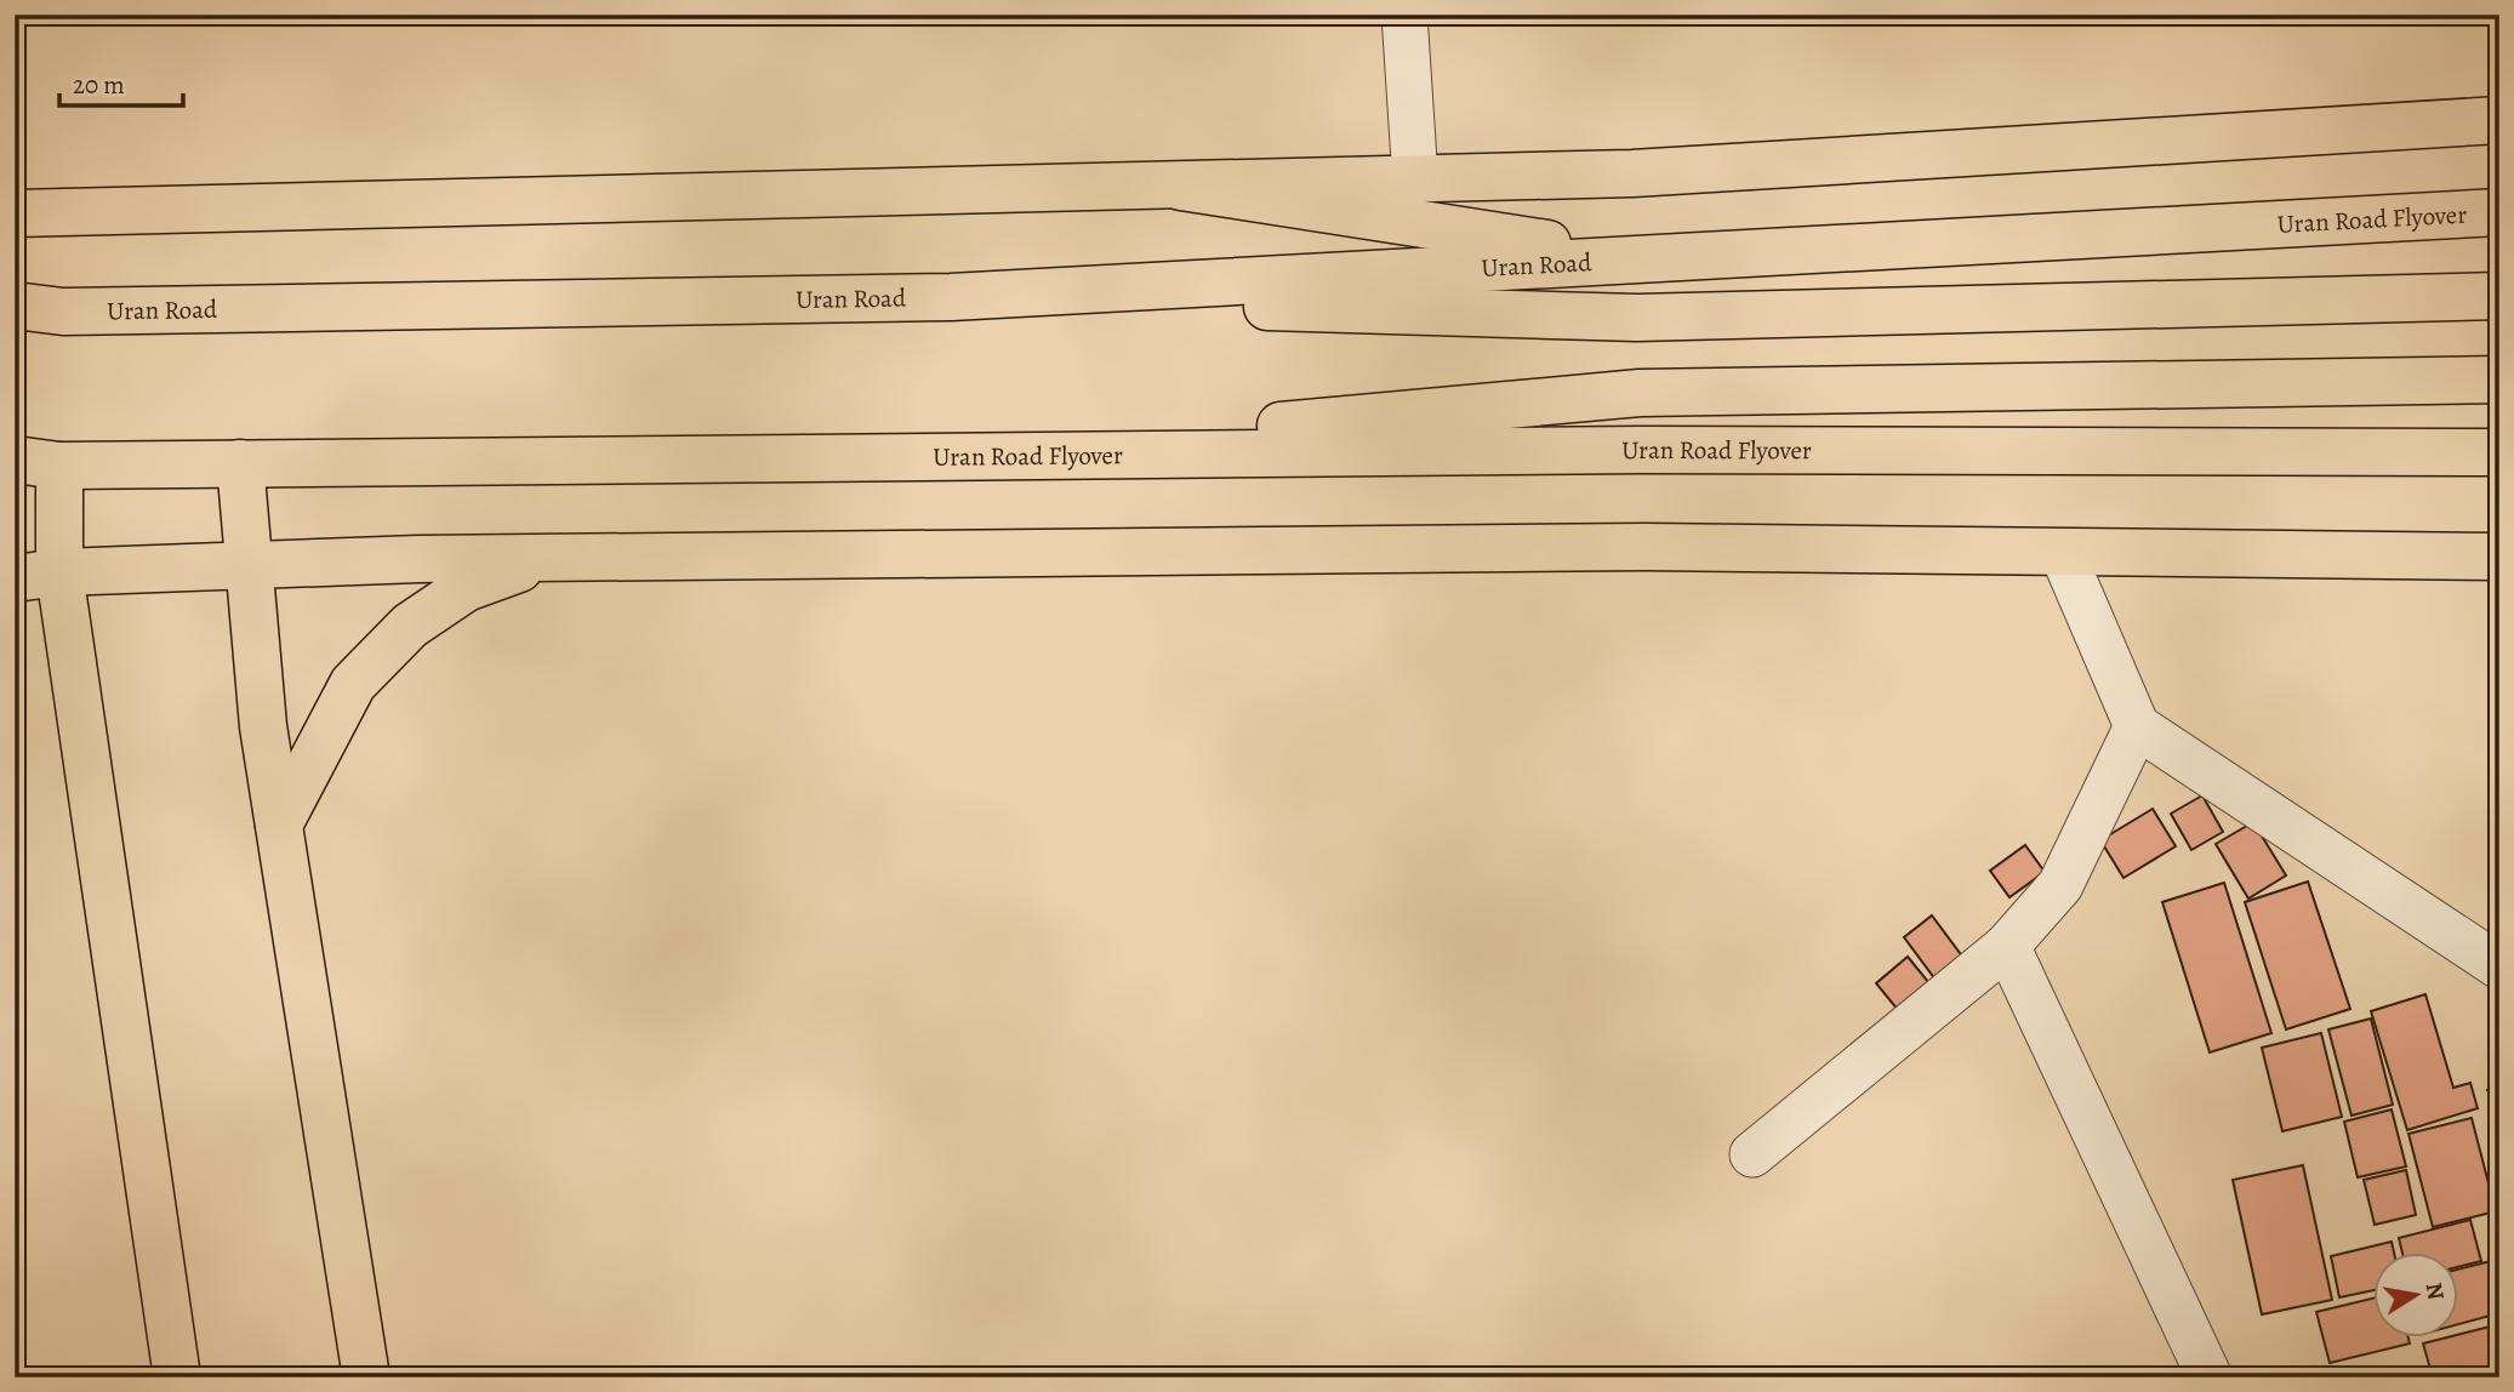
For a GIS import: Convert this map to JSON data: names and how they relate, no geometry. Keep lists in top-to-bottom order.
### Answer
{
  "streets": {
    "main road": ["Uran Road Flyover", "Uran Road"]
  },
  "crossings": [
    ["Uran Road Flyover", "Uran Road"]
  ],
  "scale_bar": "20 m",
  "north": "right"
}
